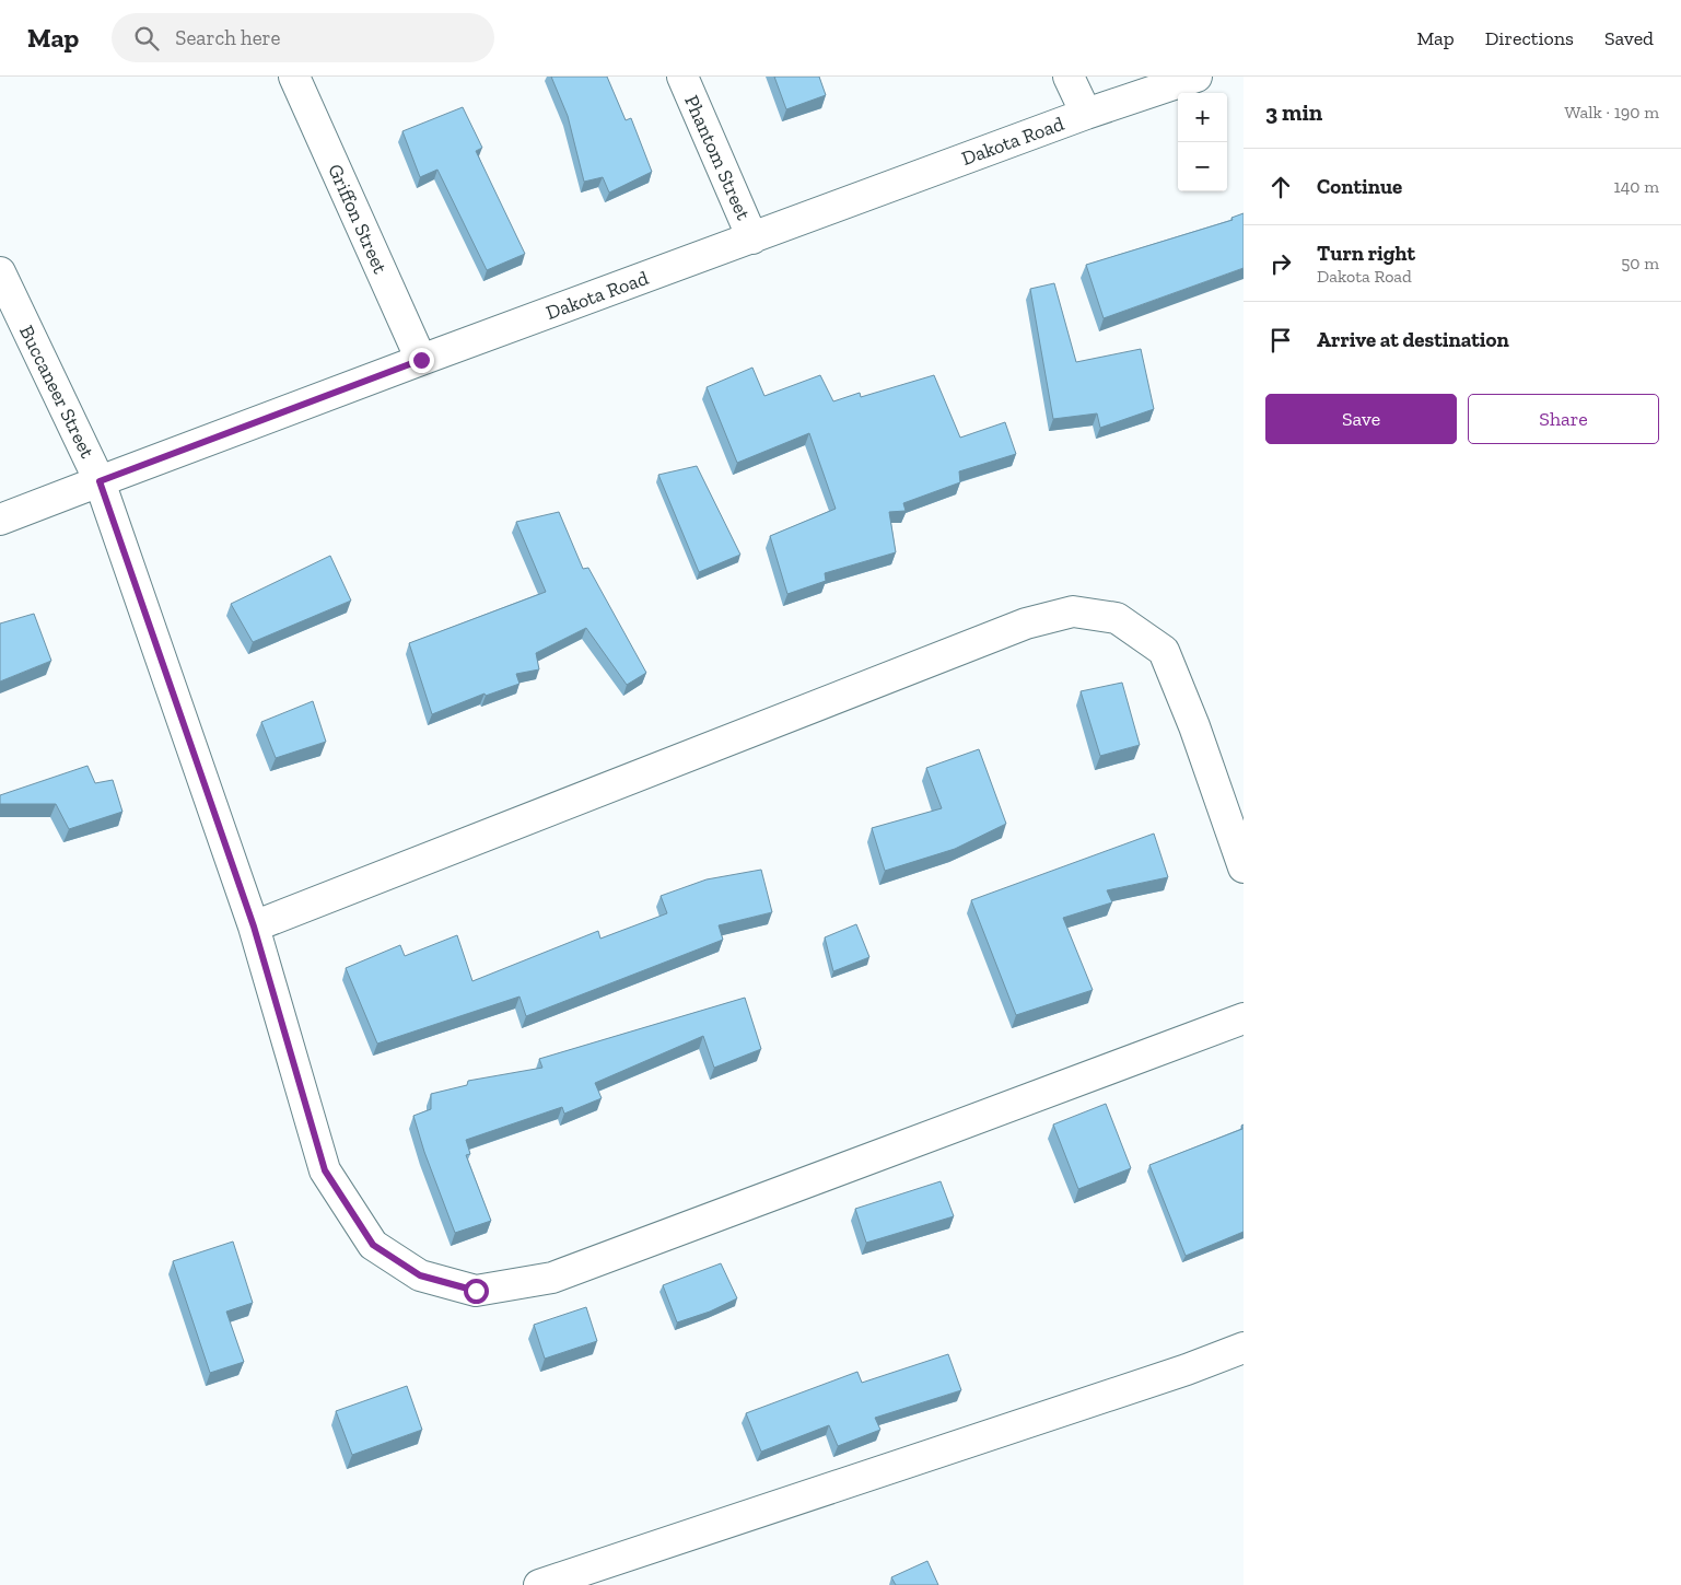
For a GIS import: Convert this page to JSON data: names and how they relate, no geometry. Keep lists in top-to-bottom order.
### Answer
{
  "streets": {
    "street": [
      "Dakota Road",
      "Phantom Street",
      "Griffon Street",
      "Buccaneer Street"
    ]
  },
  "crossings": [
    ["Dakota Road", "Phantom Street"],
    ["Dakota Road", "Griffon Street"],
    ["Dakota Road", "Buccaneer Street"]
  ],
  "page": {
    "header": "Map",
    "search": "Search here",
    "nav": ["Map", "Directions", "Saved"],
    "heading": ["3 min", "Walk · 190 m"],
    "map_buttons": ["+", "−"],
    "list": [
      ["Continue", "140 m"],
      ["Turn right", "Dakota Road", "50 m"],
      "Arrive at destination"
    ],
    "buttons": ["Save", "Share"]
  }
}
